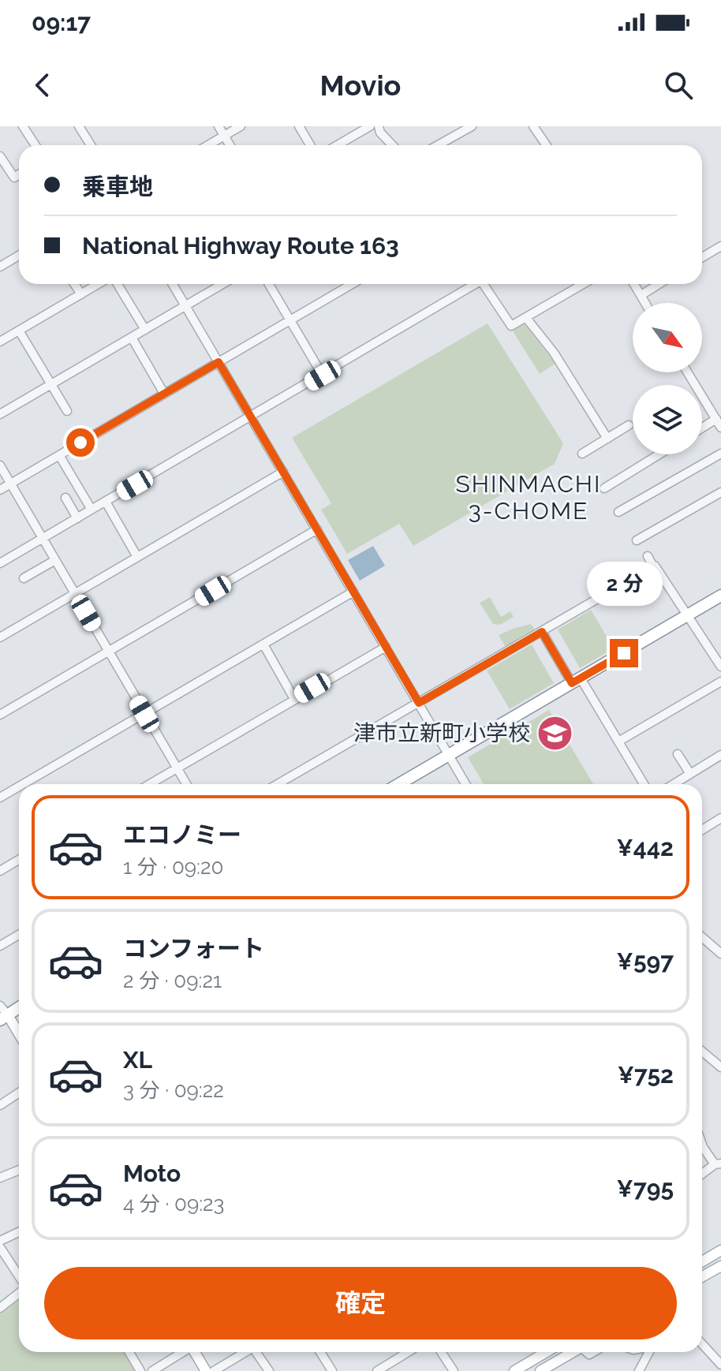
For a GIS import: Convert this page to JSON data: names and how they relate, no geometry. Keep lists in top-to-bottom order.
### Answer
{
  "districts": ["SHINMACHI 3-CHOME"],
  "places": {
    "school or university": ["津市立新町小学校"]
  },
  "north": "bottom right",
  "page": {
    "status": "09:17",
    "header": "Movio",
    "banner": ["乗車地", "National Highway Route 163"],
    "bubble": "2 分",
    "list": [
      {
        "name": "エコノミー",
        "note": "1 分 · 09:20",
        "value": "¥442"
      },
      {
        "name": "コンフォート",
        "note": "2 分 · 09:21",
        "value": "¥597"
      },
      {
        "name": "XL",
        "note": "3 分 · 09:22",
        "value": "¥752"
      },
      {
        "name": "Moto",
        "note": "4 分 · 09:23",
        "value": "¥795"
      }
    ],
    "buttons": "確定"
  }
}
